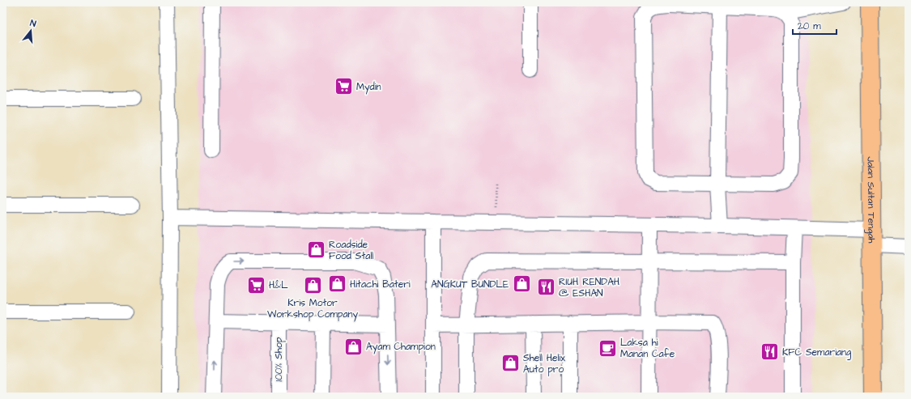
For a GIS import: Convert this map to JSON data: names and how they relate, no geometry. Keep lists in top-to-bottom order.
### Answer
{
  "streets": {
    "main road": ["Jalan Sultan Tengah"],
    "street": ["100% Shop"]
  },
  "places": {
    "supermarket": ["Mydin", "H&L"],
    "shop": [
      "Roadside Food Stall",
      "Hitachi Bateri",
      "ANGKUT BUNDLE",
      "Kris Motor Workshop Company",
      "Ayam Champion",
      "Shell Helix Auto pro"
    ],
    "restaurant": ["RIUH RENDAH @ ESHAN", "KFC Semariang"],
    "cafe": ["Laksa hi Manan Cafe"]
  },
  "scale_bar": "20 m",
  "north": "top"
}
